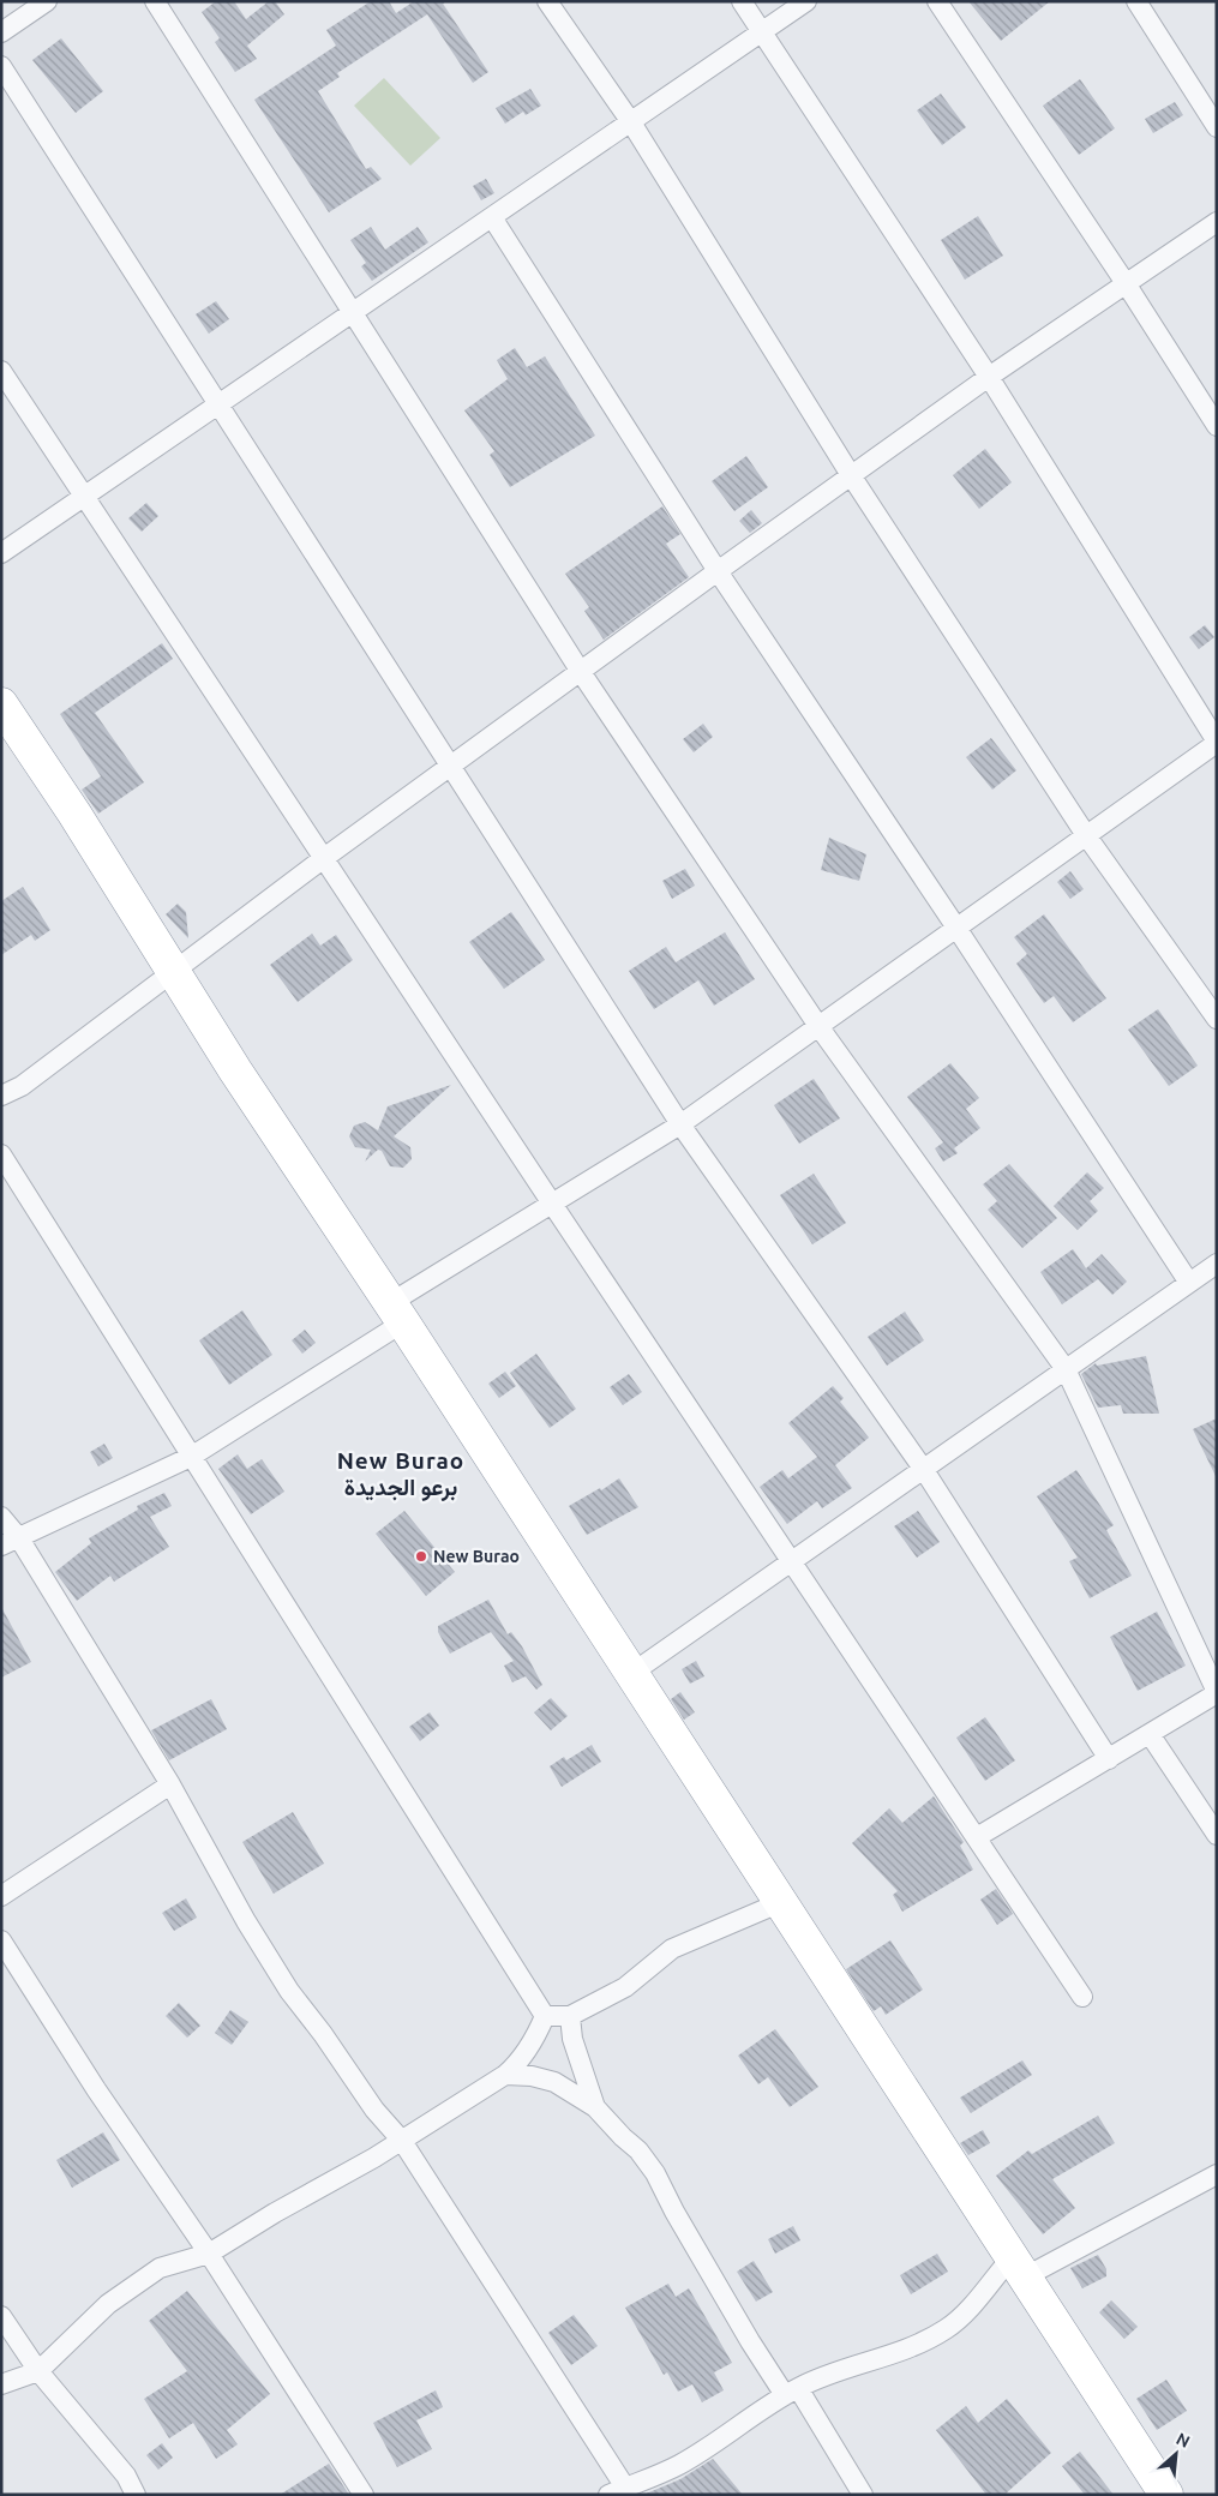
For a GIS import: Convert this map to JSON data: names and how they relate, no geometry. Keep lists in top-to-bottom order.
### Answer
{
  "districts": ["New Burao برعو الجديدة"],
  "places": ["New Burao"],
  "north": "top right"
}
